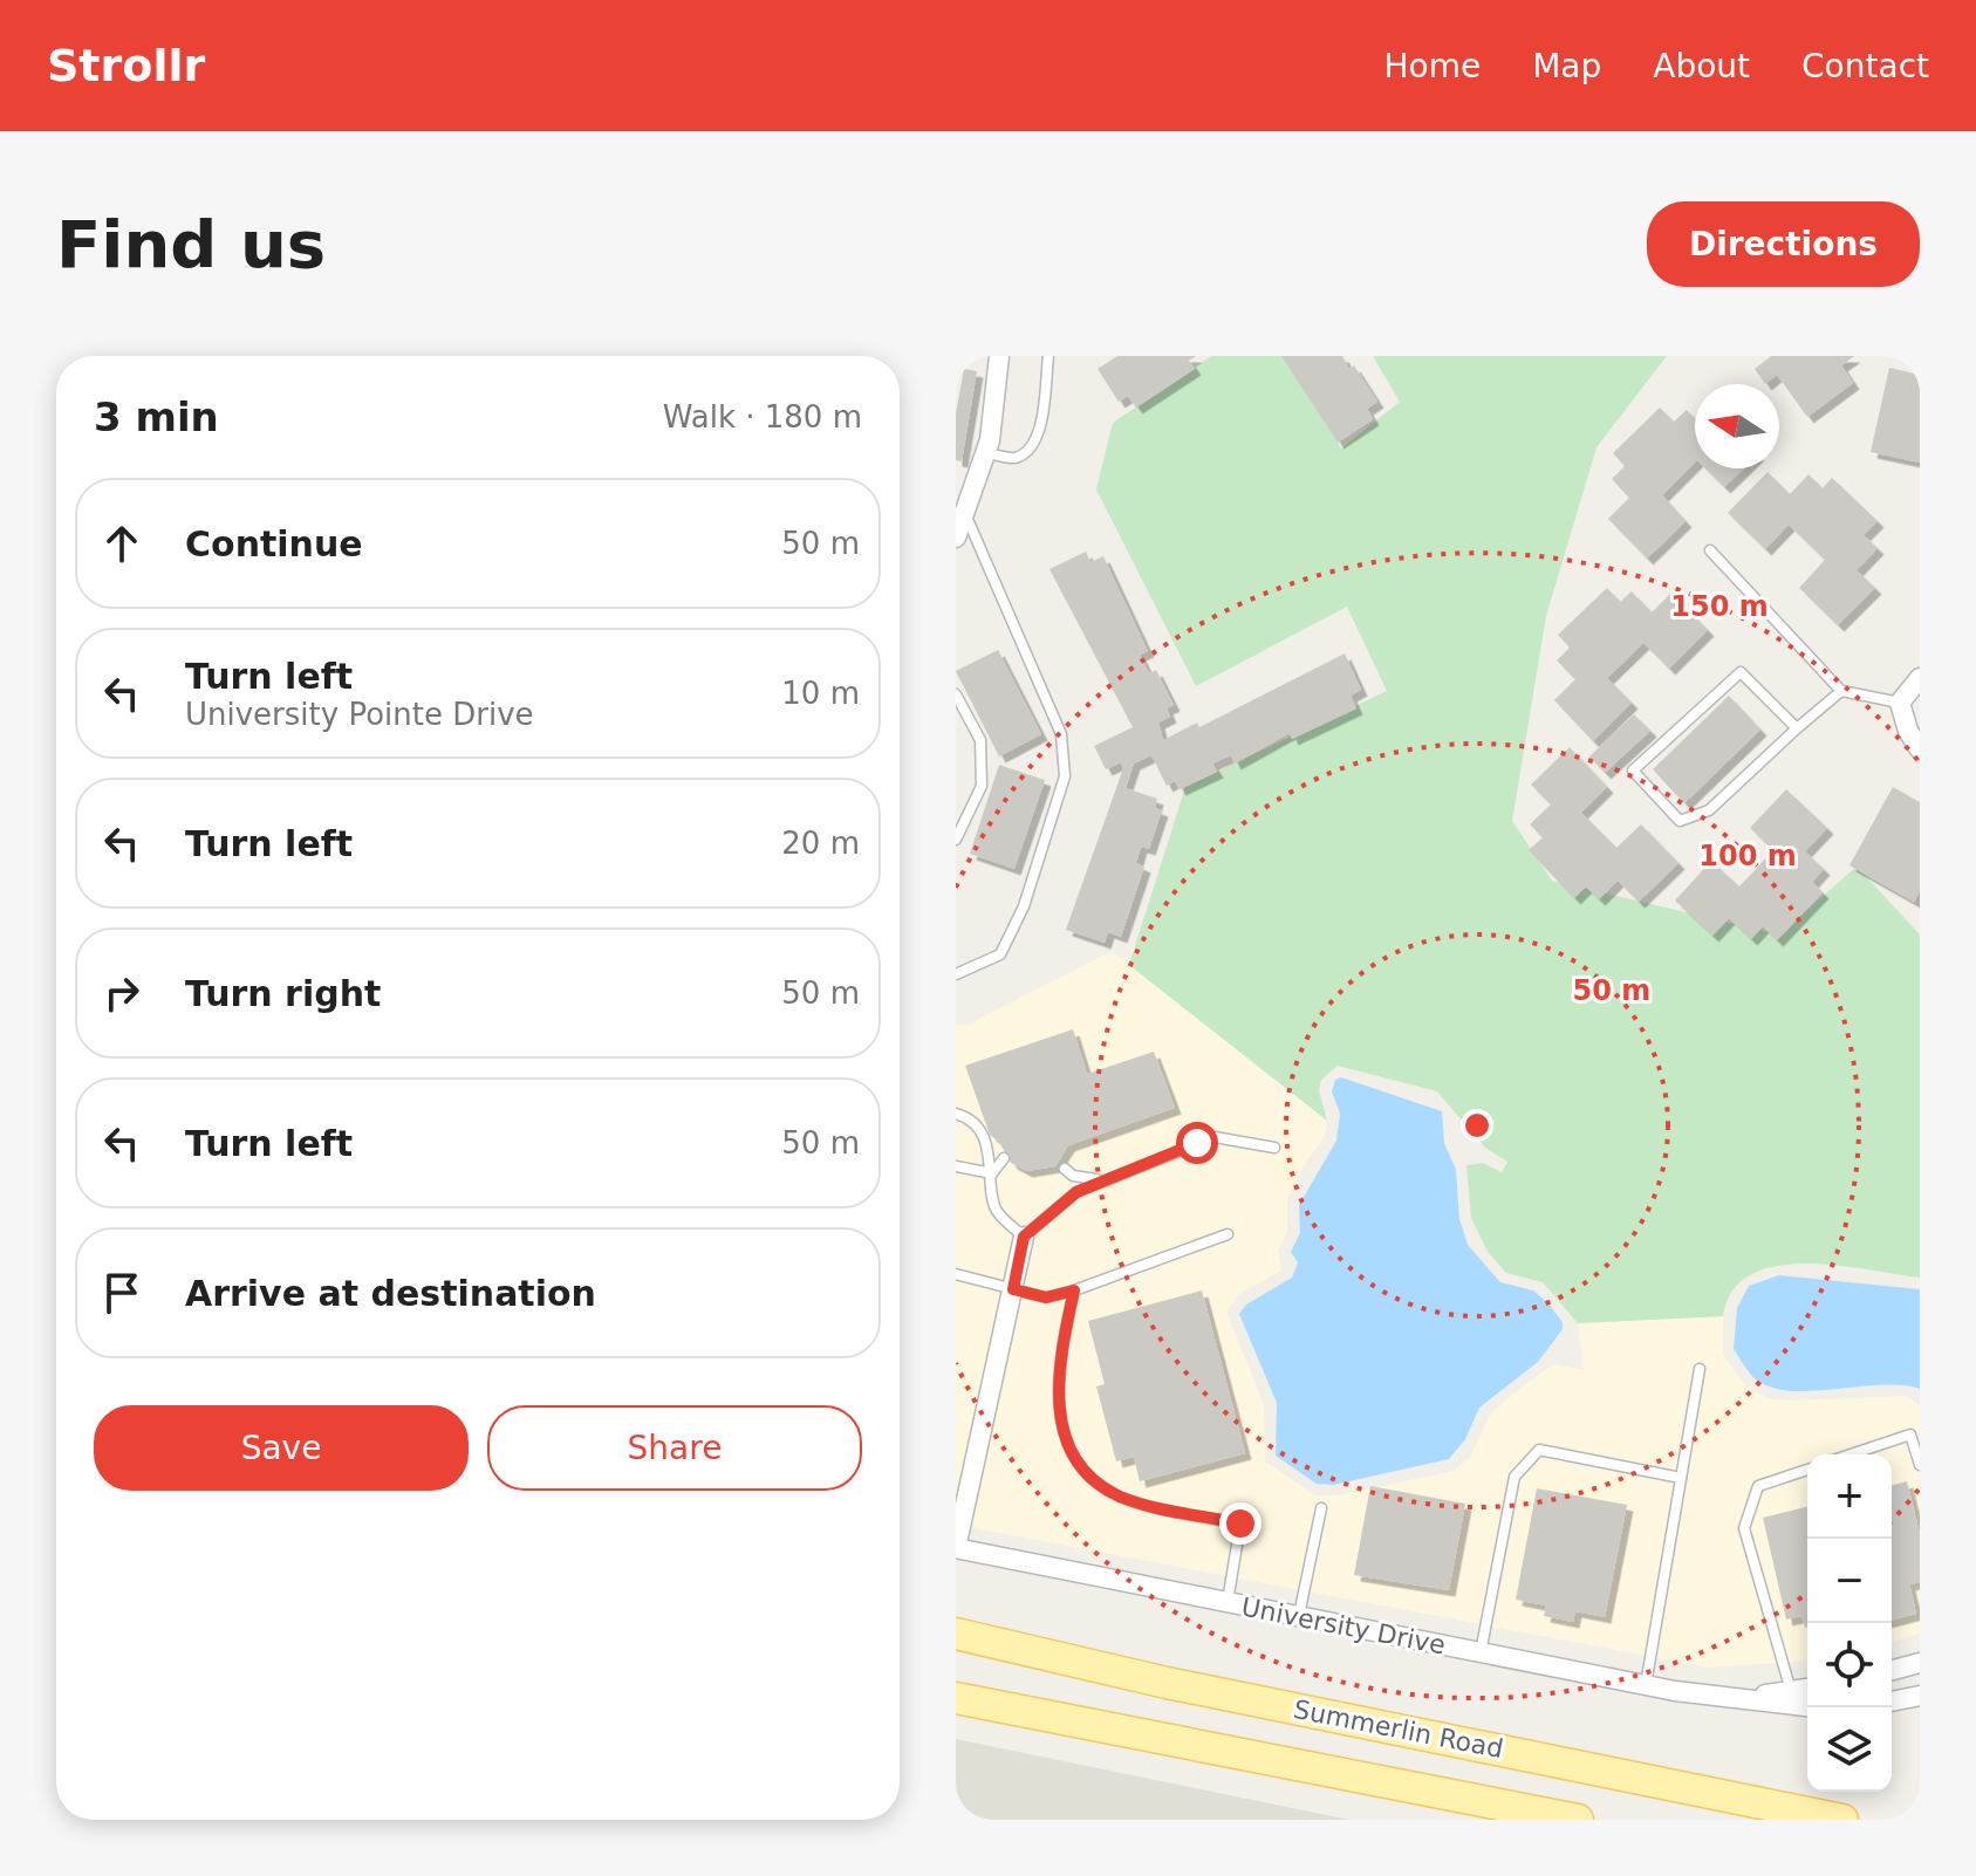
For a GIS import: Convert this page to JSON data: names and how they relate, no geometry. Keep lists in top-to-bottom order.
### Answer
{
  "streets": {
    "main road": ["Summerlin Road"],
    "street": ["University Drive"]
  },
  "north": "left",
  "page": {
    "header": "Strollr",
    "nav": [
      "Home",
      "Map",
      "About",
      "Contact"
    ],
    "buttons": [
      "Directions",
      ["Save", "Share"]
    ],
    "title": "Find us",
    "heading": ["3 min", "Walk · 180 m"],
    "list": [
      ["Continue", "50 m"],
      ["Turn left", "University Pointe Drive", "10 m"],
      ["Turn left", "20 m"],
      ["Turn right", "50 m"],
      ["Turn left", "50 m"],
      "Arrive at destination"
    ],
    "map_buttons": ["+", "−"]
  },
  "rings": ["150 m", "100 m", "50 m"]
}
